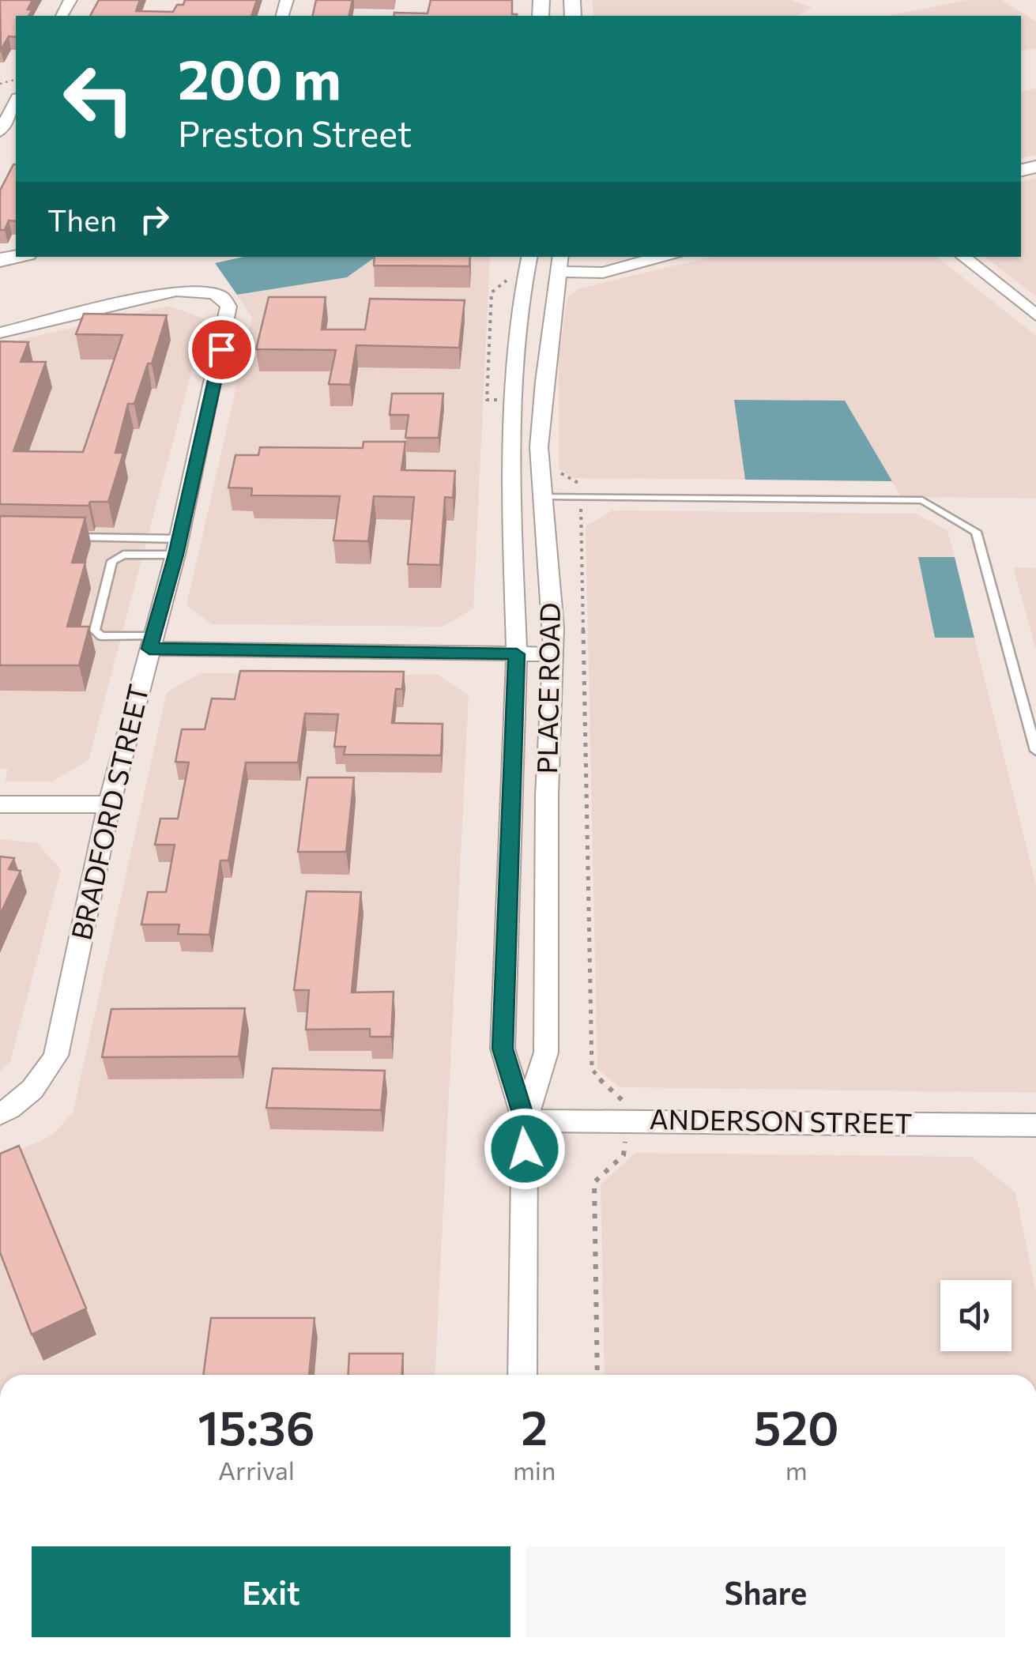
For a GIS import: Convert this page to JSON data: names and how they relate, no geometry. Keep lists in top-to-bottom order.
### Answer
{
  "streets": {
    "street": ["PLACE ROAD", "BRADFORD STREET", "ANDERSON STREET"]
  },
  "crossings": [
    ["PLACE ROAD", "ANDERSON STREET"]
  ],
  "page": {
    "turn": ["200 m", "Preston Street"],
    "then": "Then",
    "eta": [
      "15:36",
      "Arrival",
      "2",
      "min",
      "520",
      "m"
    ],
    "buttons": ["Exit", "Share"]
  }
}
